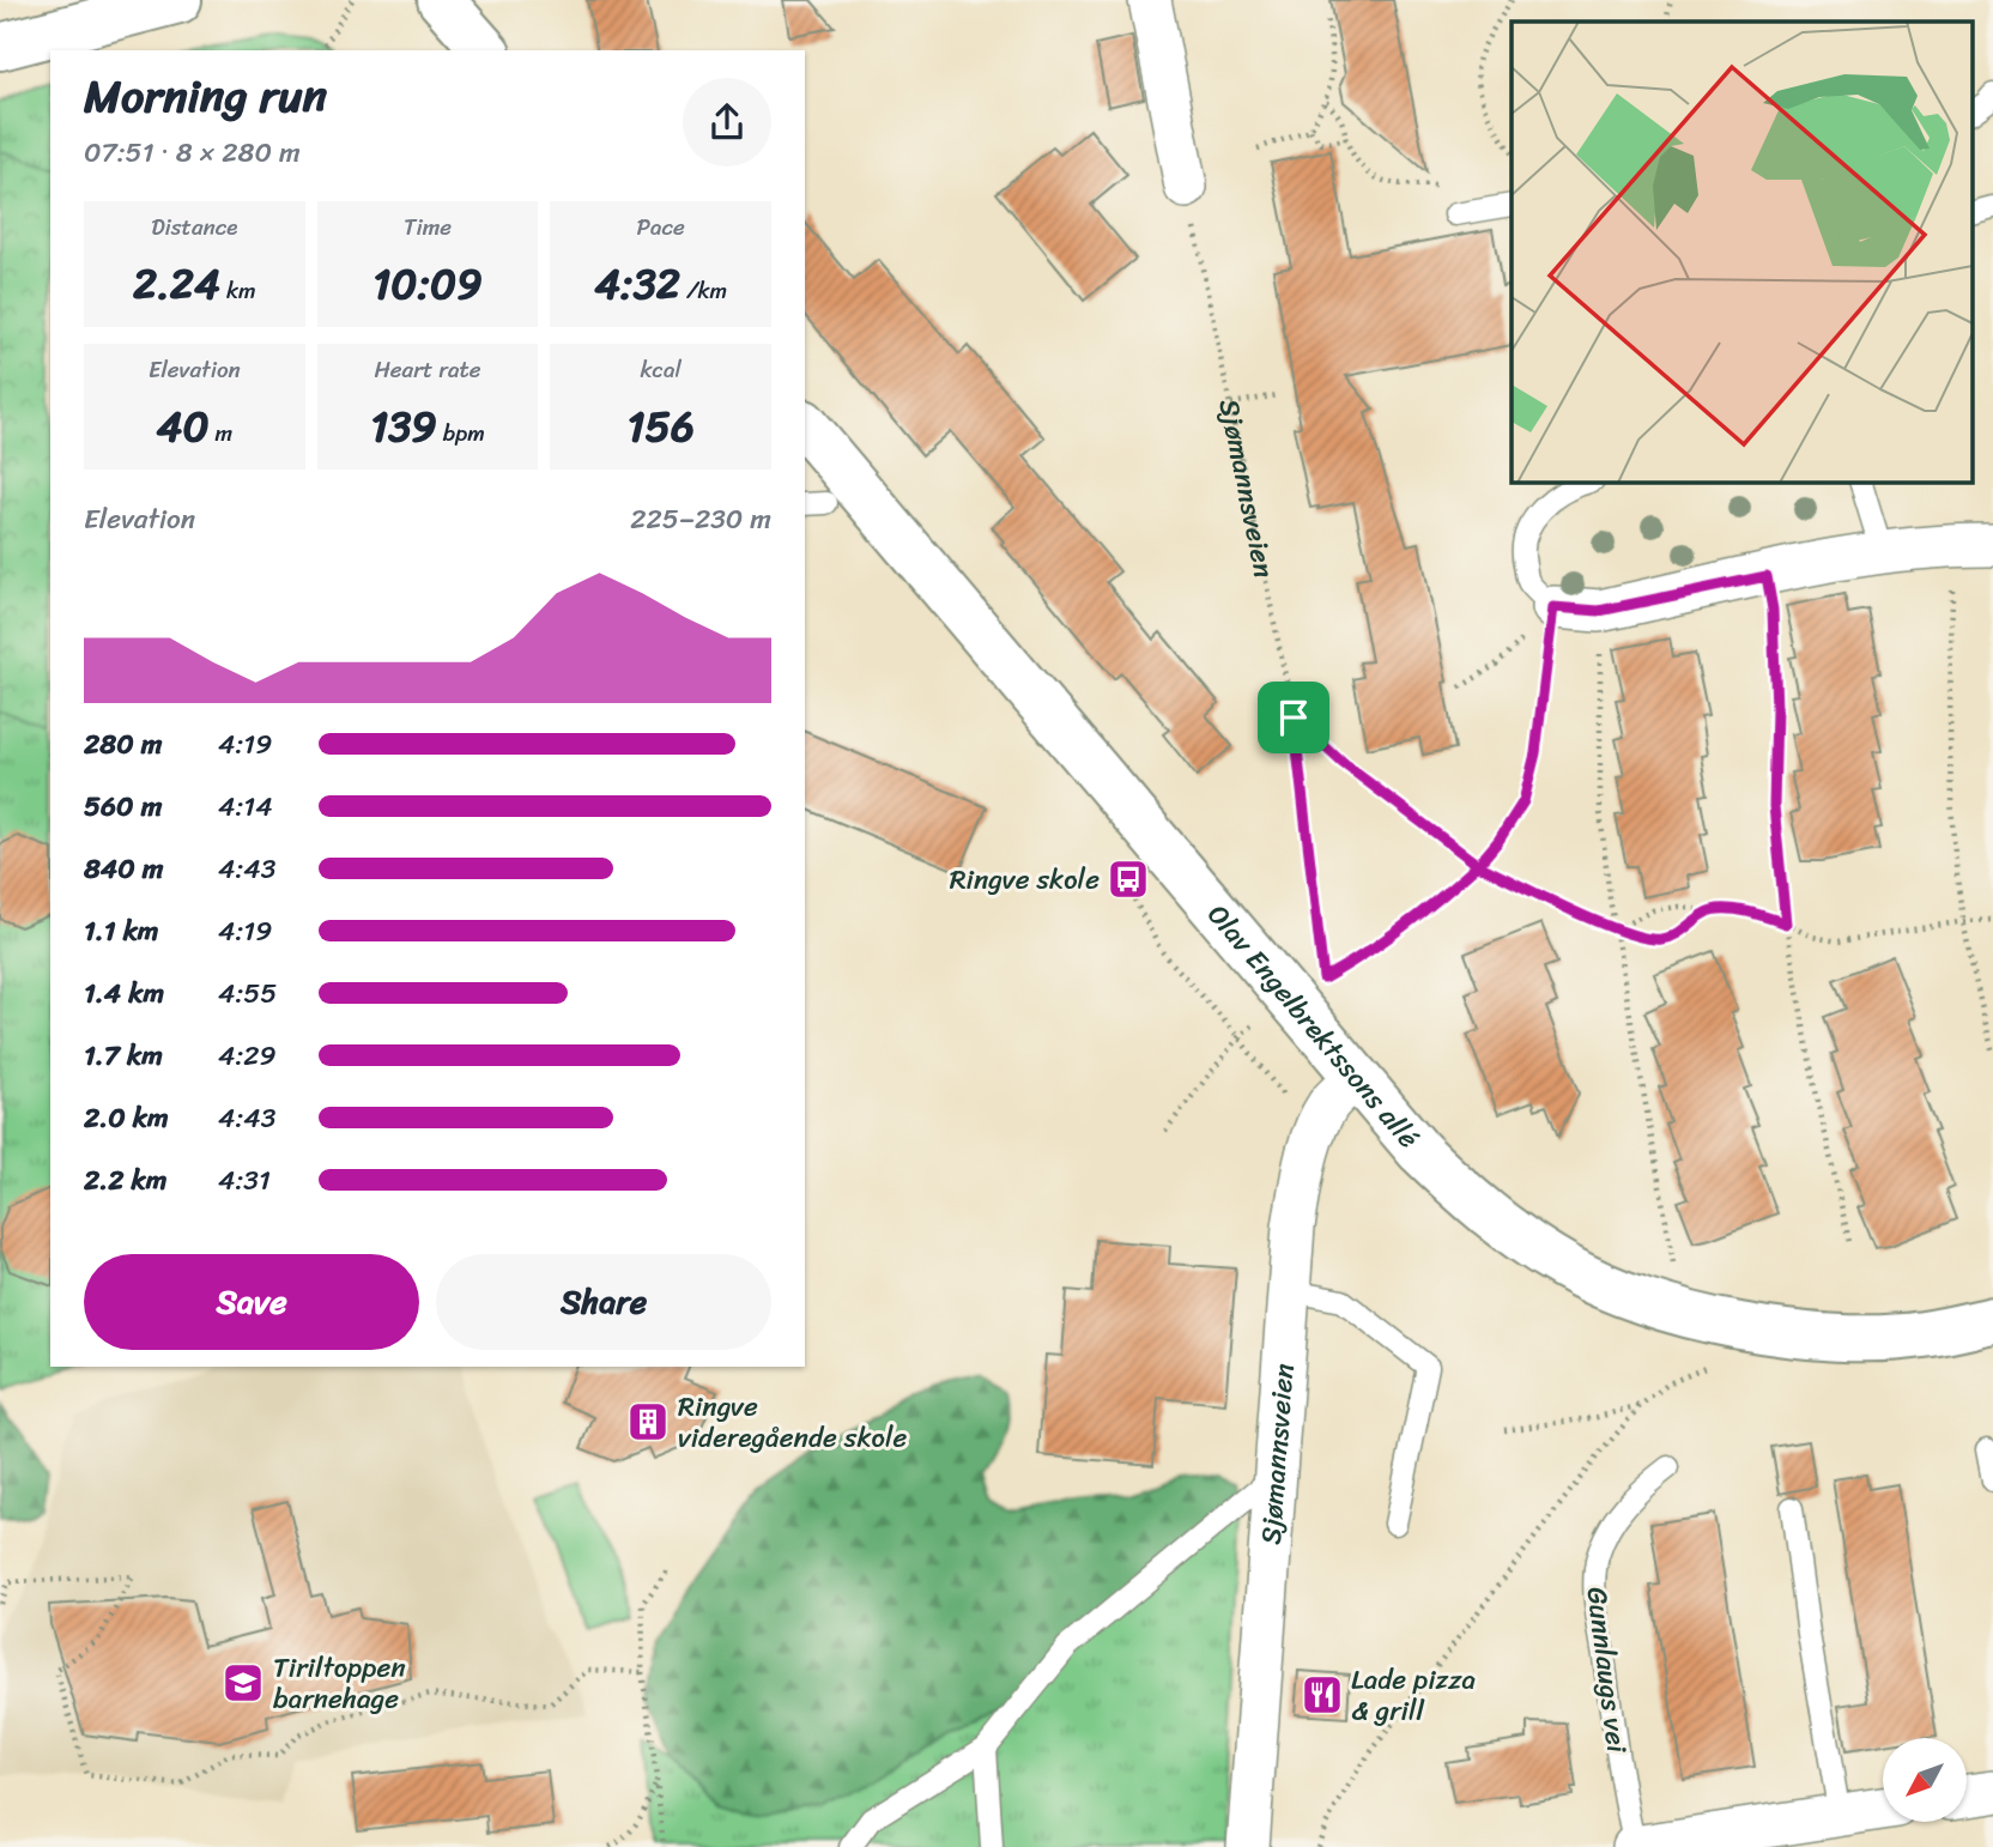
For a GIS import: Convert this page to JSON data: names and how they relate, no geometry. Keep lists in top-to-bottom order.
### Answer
{
  "streets": {
    "street": ["Sjømannsveien", "Olav Engelbrektssons allé", "Gunnlaugs vei"]
  },
  "crossings": [
    ["Sjømannsveien", "Olav Engelbrektssons allé"]
  ],
  "places": {
    "bus stop": ["Ringve skole"],
    "building": ["Ringve videregående skole"],
    "school or university": ["Tiriltoppen barnehage"],
    "restaurant": ["Lade pizza & grill"]
  },
  "north": "bottom left",
  "page": {
    "heading": ["Morning run", "07:51 · 8 × 280 m"],
    "stats": [
      ["Distance", "2.24 km"],
      ["Time", "10:09"],
      ["Pace", "4:32 /km"],
      ["Elevation", "40 m"],
      ["Heart rate", "139 bpm"],
      ["kcal", "156"]
    ],
    "chart": ["Elevation", "225–230 m"],
    "list": [
      {
        "name": "280 m",
        "note": "4:19"
      },
      {
        "name": "560 m",
        "note": "4:14"
      },
      {
        "name": "840 m",
        "note": "4:43"
      },
      {
        "name": "1.1 km",
        "note": "4:19"
      },
      {
        "name": "1.4 km",
        "note": "4:55"
      },
      {
        "name": "1.7 km",
        "note": "4:29"
      },
      {
        "name": "2.0 km",
        "note": "4:43"
      },
      {
        "name": "2.2 km",
        "note": "4:31"
      }
    ],
    "buttons": ["Save", "Share"]
  }
}
